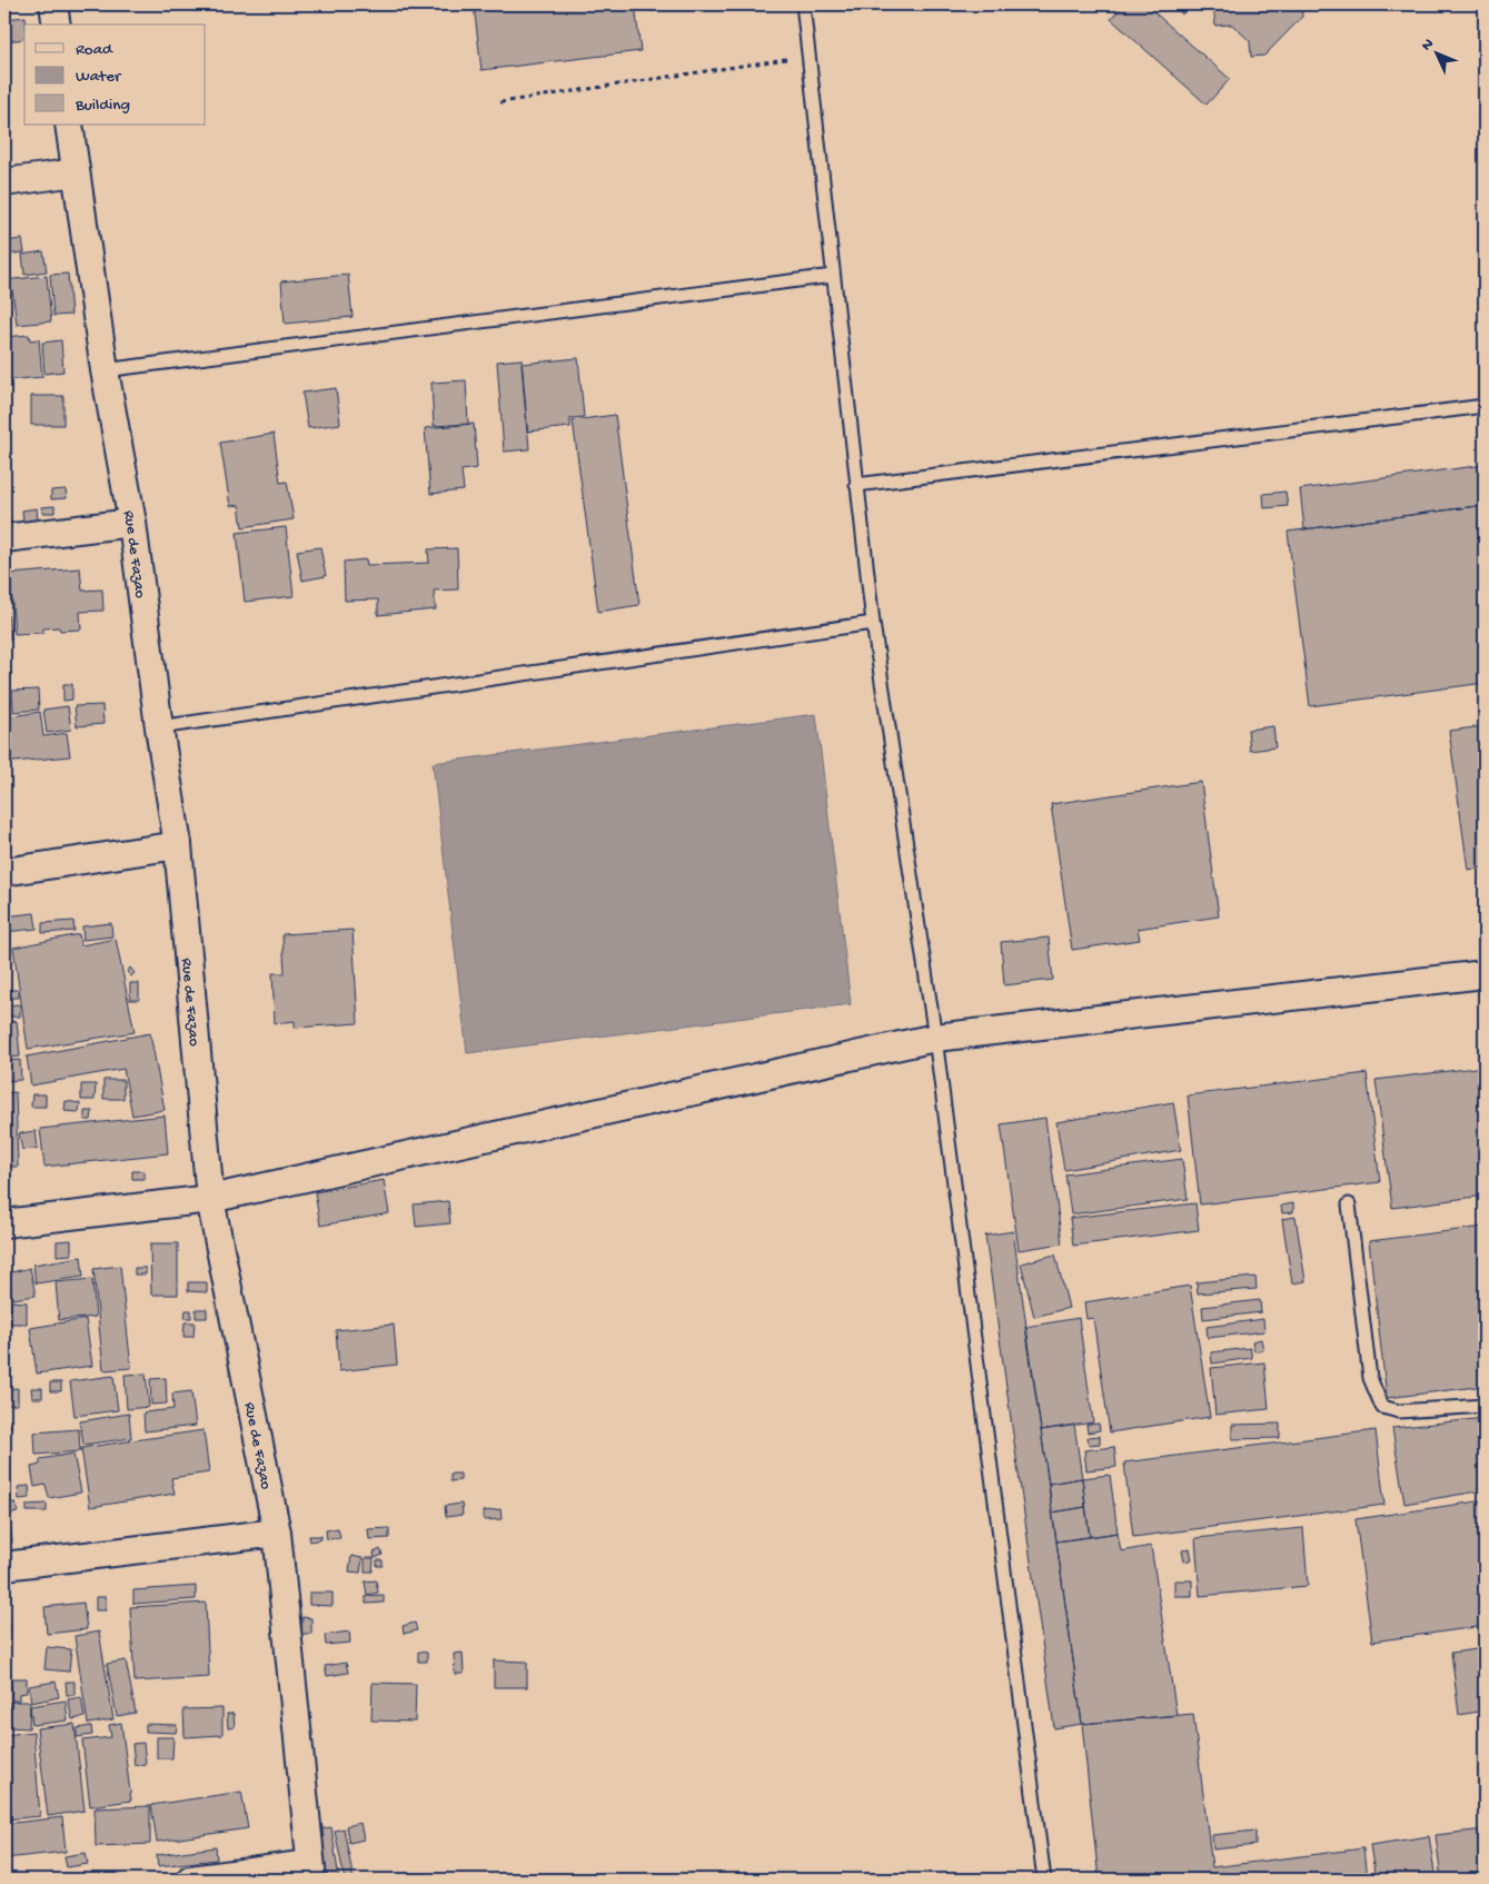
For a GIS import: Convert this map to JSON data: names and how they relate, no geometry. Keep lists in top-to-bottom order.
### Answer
{
  "streets": {
    "street": ["Rue de Fazao"]
  },
  "legend": ["Road", "Water", "Building"],
  "north": "top left"
}
